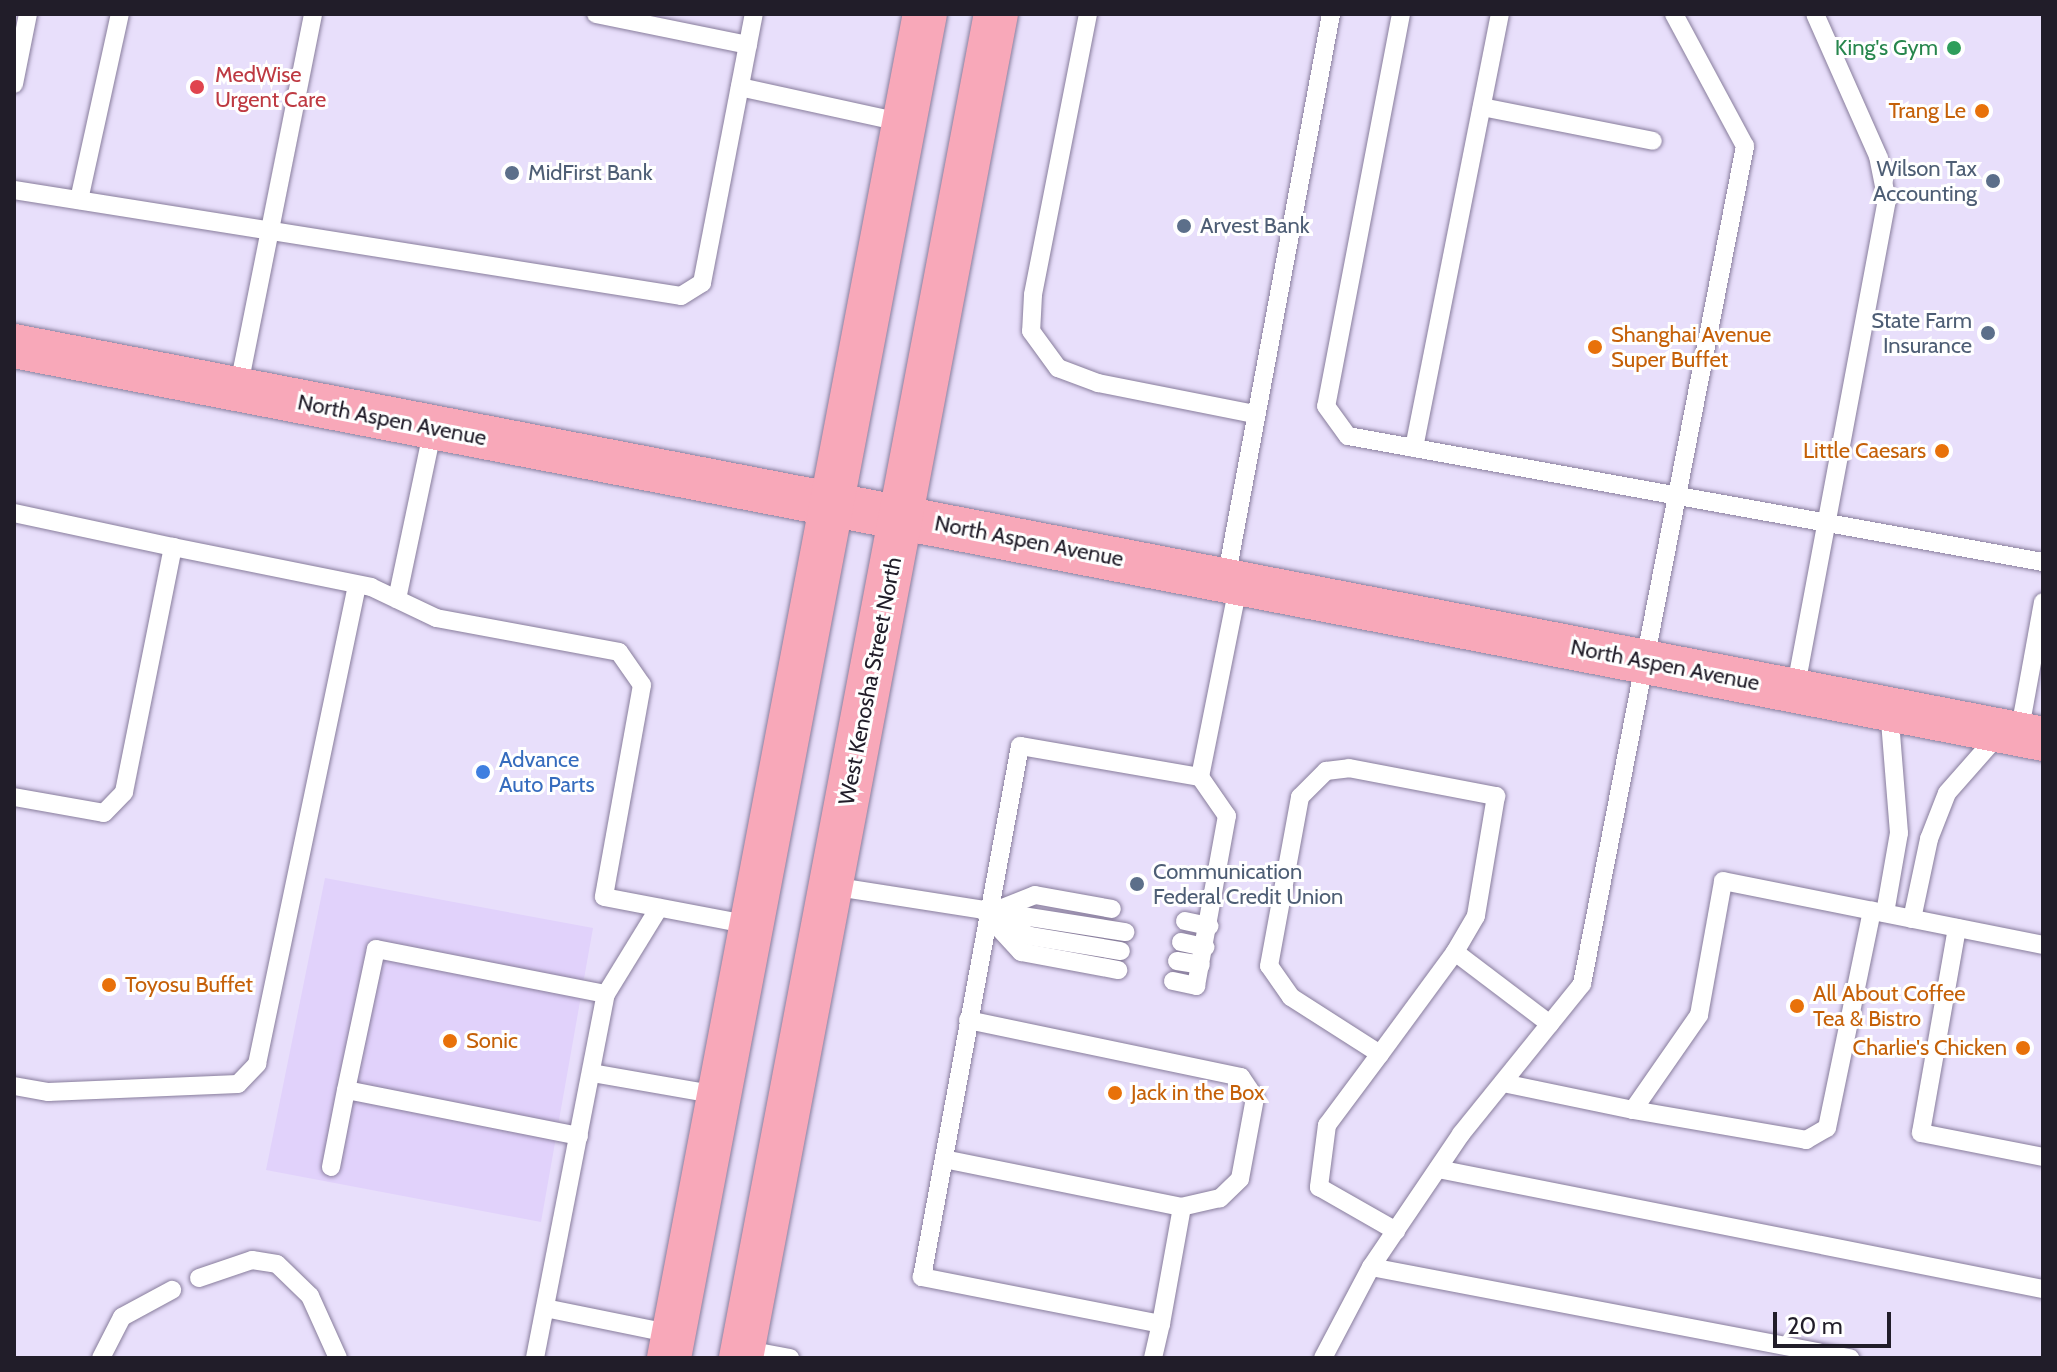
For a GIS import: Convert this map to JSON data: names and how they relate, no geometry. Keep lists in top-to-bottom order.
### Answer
{
  "streets": {
    "main road": ["North Aspen Avenue", "West Kenosha Street North"]
  },
  "crossings": [
    ["North Aspen Avenue", "West Kenosha Street North"]
  ],
  "places": [
    "King's Gym",
    "MedWise Urgent Care",
    "Trang Le",
    "MidFirst Bank",
    "Wilson Tax Accounting",
    "Arvest Bank",
    "State Farm Insurance",
    "Shanghai Avenue Super Buffet",
    "Little Caesars",
    "Advance Auto Parts",
    "Communication Federal Credit Union",
    "Toyosu Buffet",
    "All About Coffee Tea & Bistro",
    "Sonic",
    "Charlie's Chicken",
    "Jack in the Box"
  ],
  "scale_bar": "20 m"
}
